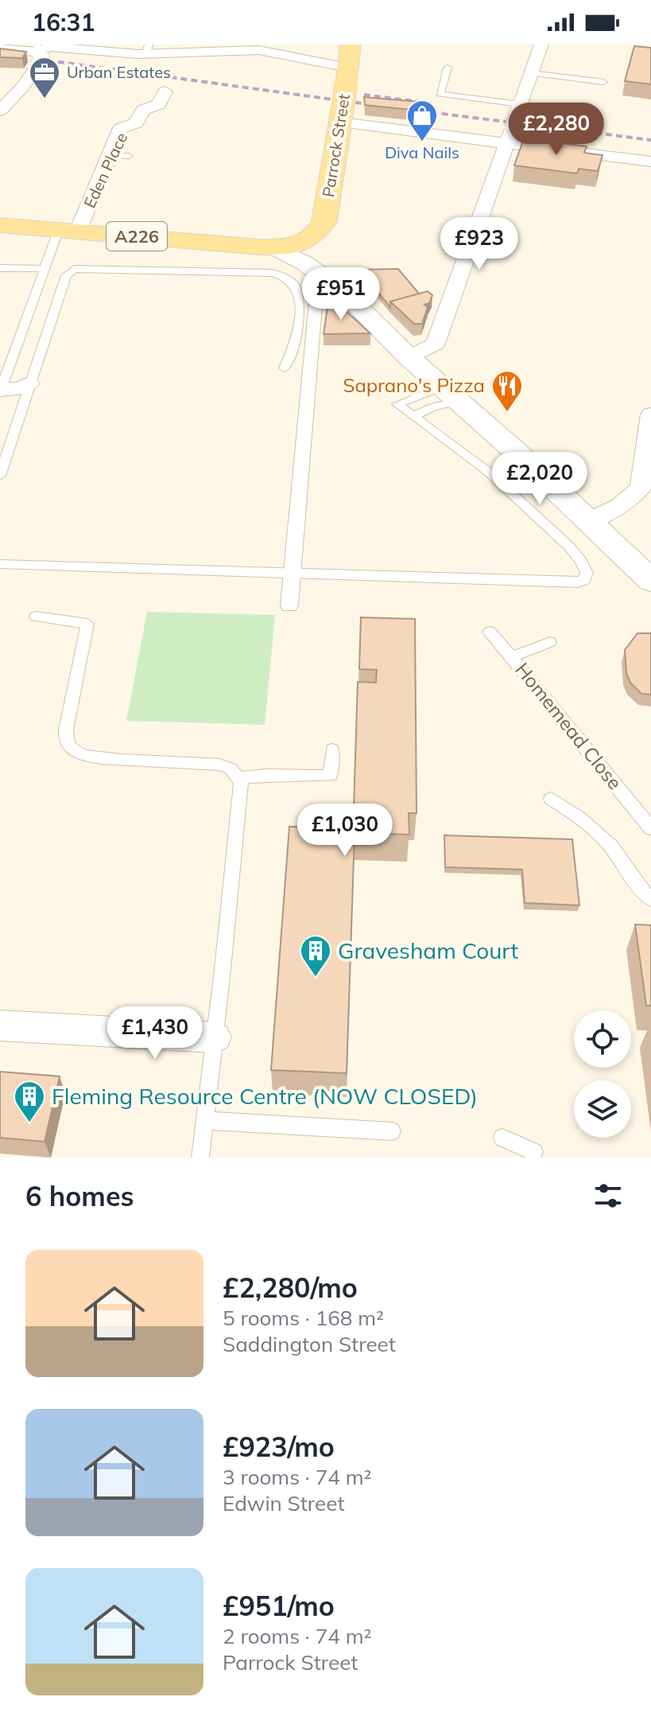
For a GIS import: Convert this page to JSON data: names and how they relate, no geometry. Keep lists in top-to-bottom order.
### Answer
{
  "streets": {
    "main road": ["Parrock Street", "A226"],
    "street": ["Eden Place"],
    "lane": ["Homemead Close"]
  },
  "crossings": [
    ["Parrock Street", "A226"],
    ["Eden Place", "A226"]
  ],
  "places": {
    "office": ["Urban Estates"],
    "shop": ["Diva Nails"],
    "restaurant": ["Saprano's Pizza"],
    "building": ["Gravesham Court", "Fleming Resource Centre (NOW CLOSED)"]
  },
  "page": {
    "status": "16:31",
    "price": [
      "£2,280",
      "£923",
      "£951",
      "£2,020",
      "£1,030",
      "£1,430"
    ],
    "heading": "6 homes",
    "list": [
      {
        "name": "£2,280/mo",
        "note": "5 rooms · 168 m² · Saddington Street"
      },
      {
        "name": "£923/mo",
        "note": "3 rooms · 74 m² · Edwin Street"
      },
      {
        "name": "£951/mo",
        "note": "2 rooms · 74 m² · Parrock Street"
      }
    ]
  }
}
